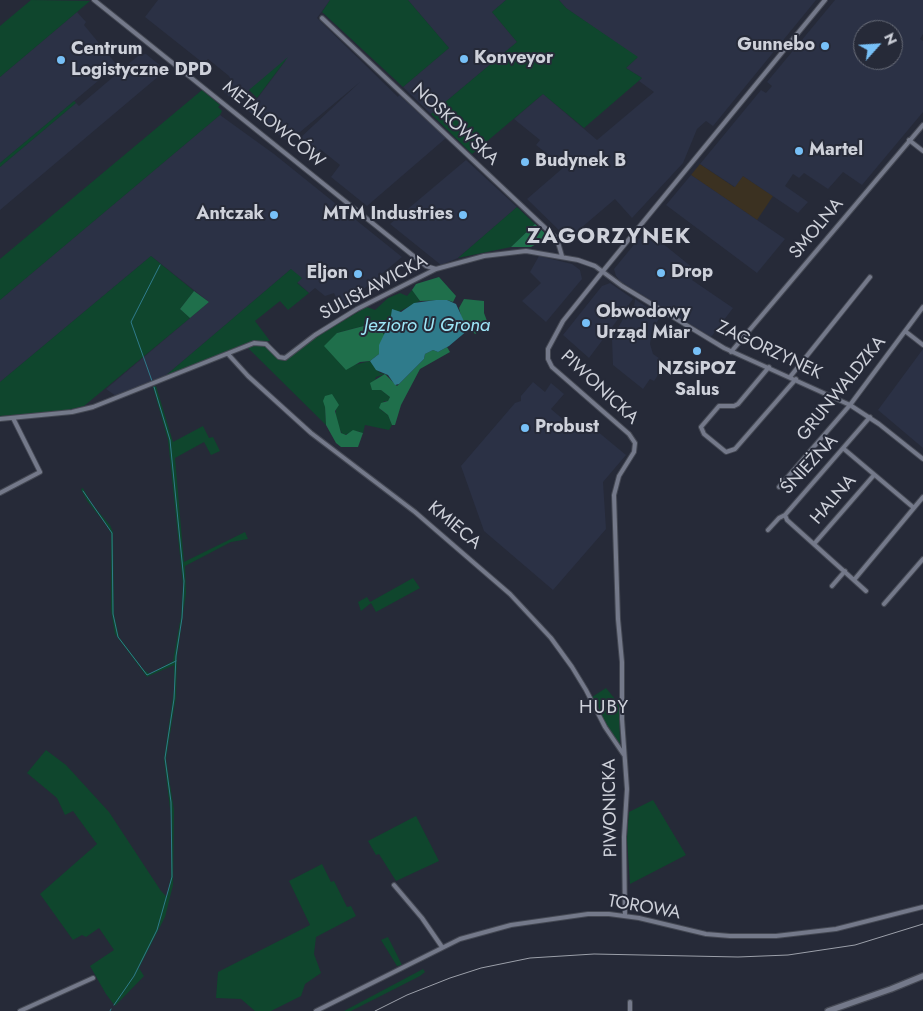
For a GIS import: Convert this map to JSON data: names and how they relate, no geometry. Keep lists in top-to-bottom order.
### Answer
{
  "streets": {
    "street": [
      "METALOWCÓW",
      "NOSKOWSKA",
      "SMOLNA",
      "SULISŁAWICKA",
      "ZAGORZYNEK",
      "PIWONICKA",
      "GRUNWALDZKA",
      "ŚNIEŻNA",
      "HALNA",
      "KMIECA",
      "TOROWA"
    ]
  },
  "crossings": [
    ["METALOWCÓW", "SULISŁAWICKA"],
    ["NOSKOWSKA", "SULISŁAWICKA"],
    ["SMOLNA", "ZAGORZYNEK"],
    ["SULISŁAWICKA", "ZAGORZYNEK"],
    ["SULISŁAWICKA", "PIWONICKA"],
    ["SULISŁAWICKA", "KMIECA"],
    ["ZAGORZYNEK", "PIWONICKA"],
    ["ZAGORZYNEK", "GRUNWALDZKA"],
    ["ZAGORZYNEK", "ŚNIEŻNA"],
    ["PIWONICKA", "KMIECA"],
    ["PIWONICKA", "TOROWA"],
    ["ŚNIEŻNA", "HALNA"]
  ],
  "districts": ["ZAGORZYNEK", "HUBY"],
  "water": ["Jezioro U Grona"],
  "places": [
    "Gunnebo",
    "Konveyor",
    "Centrum Logistyczne DPD",
    "Martel",
    "Budynek B",
    "Antczak",
    "MTM Industries",
    "Drop",
    "Eljon",
    "Obwodowy Urząd Miar",
    "NZSiPOZ Salus",
    "Probust"
  ],
  "north": "top right"
}
